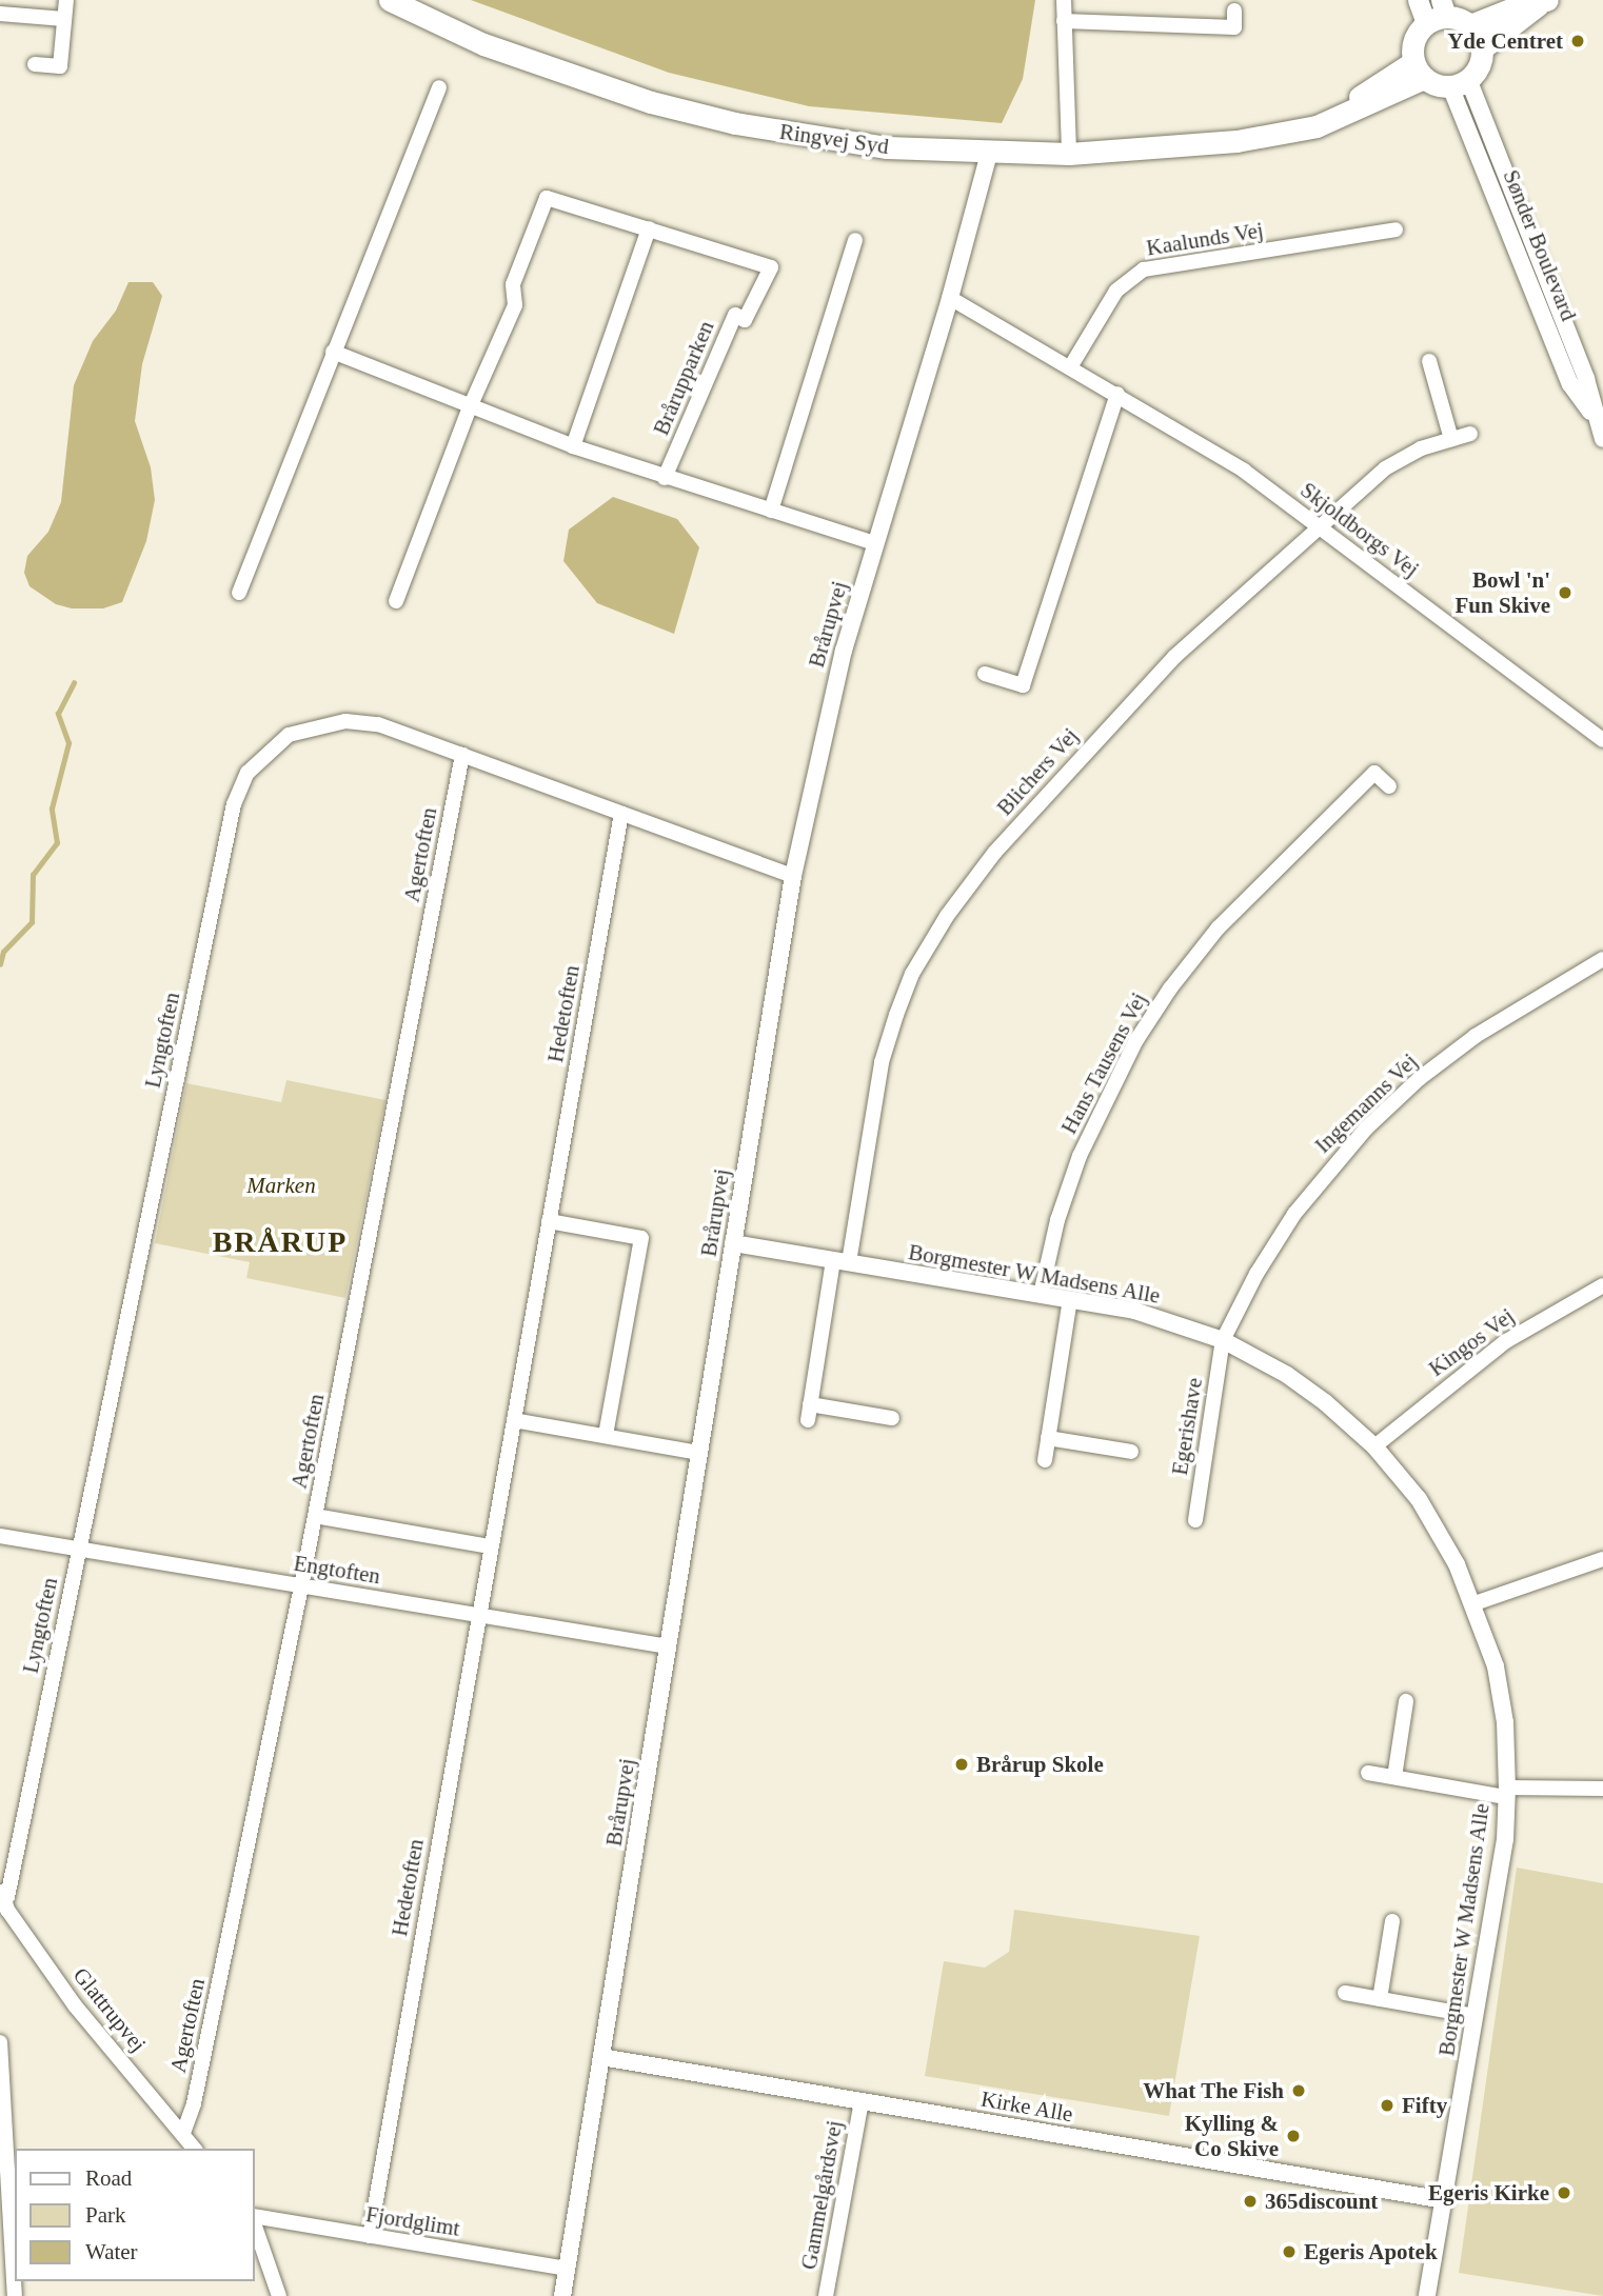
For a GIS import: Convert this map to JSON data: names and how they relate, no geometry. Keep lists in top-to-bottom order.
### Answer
{
  "streets": {
    "main road": ["Ringvej Syd"],
    "street": [
      "Kaalunds Vej",
      "Sønder Boulevard",
      "Brårupparken",
      "Skjoldborgs Vej",
      "Brårupvej",
      "Blichers Vej",
      "Agertoften",
      "Hedetoften",
      "Lyngtoften",
      "Hans Tausens Vej",
      "Ingemanns Vej",
      "Borgmester W Madsens Alle",
      "Kingos Vej",
      "Egerishave",
      "Engtoften",
      "Glattrupvej",
      "Kirke Alle",
      "Gammelgårdsvej",
      "Fjordglimt"
    ]
  },
  "crossings": [
    ["Ringvej Syd", "Sønder Boulevard"],
    ["Ringvej Syd", "Brårupvej"],
    ["Kaalunds Vej", "Skjoldborgs Vej"],
    ["Skjoldborgs Vej", "Brårupvej"],
    ["Skjoldborgs Vej", "Blichers Vej"],
    ["Brårupvej", "Lyngtoften"],
    ["Brårupvej", "Borgmester W Madsens Alle"],
    ["Brårupvej", "Engtoften"],
    ["Brårupvej", "Kirke Alle"],
    ["Brårupvej", "Fjordglimt"],
    ["Blichers Vej", "Borgmester W Madsens Alle"],
    ["Agertoften", "Lyngtoften"],
    ["Agertoften", "Engtoften"],
    ["Agertoften", "Glattrupvej"],
    ["Hedetoften", "Lyngtoften"],
    ["Hedetoften", "Engtoften"],
    ["Hedetoften", "Fjordglimt"],
    ["Lyngtoften", "Engtoften"],
    ["Lyngtoften", "Glattrupvej"],
    ["Hans Tausens Vej", "Borgmester W Madsens Alle"],
    ["Ingemanns Vej", "Borgmester W Madsens Alle"],
    ["Ingemanns Vej", "Egerishave"],
    ["Borgmester W Madsens Alle", "Kingos Vej"],
    ["Borgmester W Madsens Alle", "Egerishave"],
    ["Borgmester W Madsens Alle", "Kirke Alle"],
    ["Kirke Alle", "Gammelgårdsvej"]
  ],
  "districts": ["BRÅRUP"],
  "parks": ["Marken"],
  "places": [
    "Yde Centret",
    "Bowl 'n' Fun Skive",
    "Brårup Skole",
    "What The Fish",
    "Fifty",
    "Kylling & Co Skive",
    "Egeris Kirke",
    "365discount",
    "Egeris Apotek"
  ],
  "legend": ["Road", "Park", "Water"]
}
